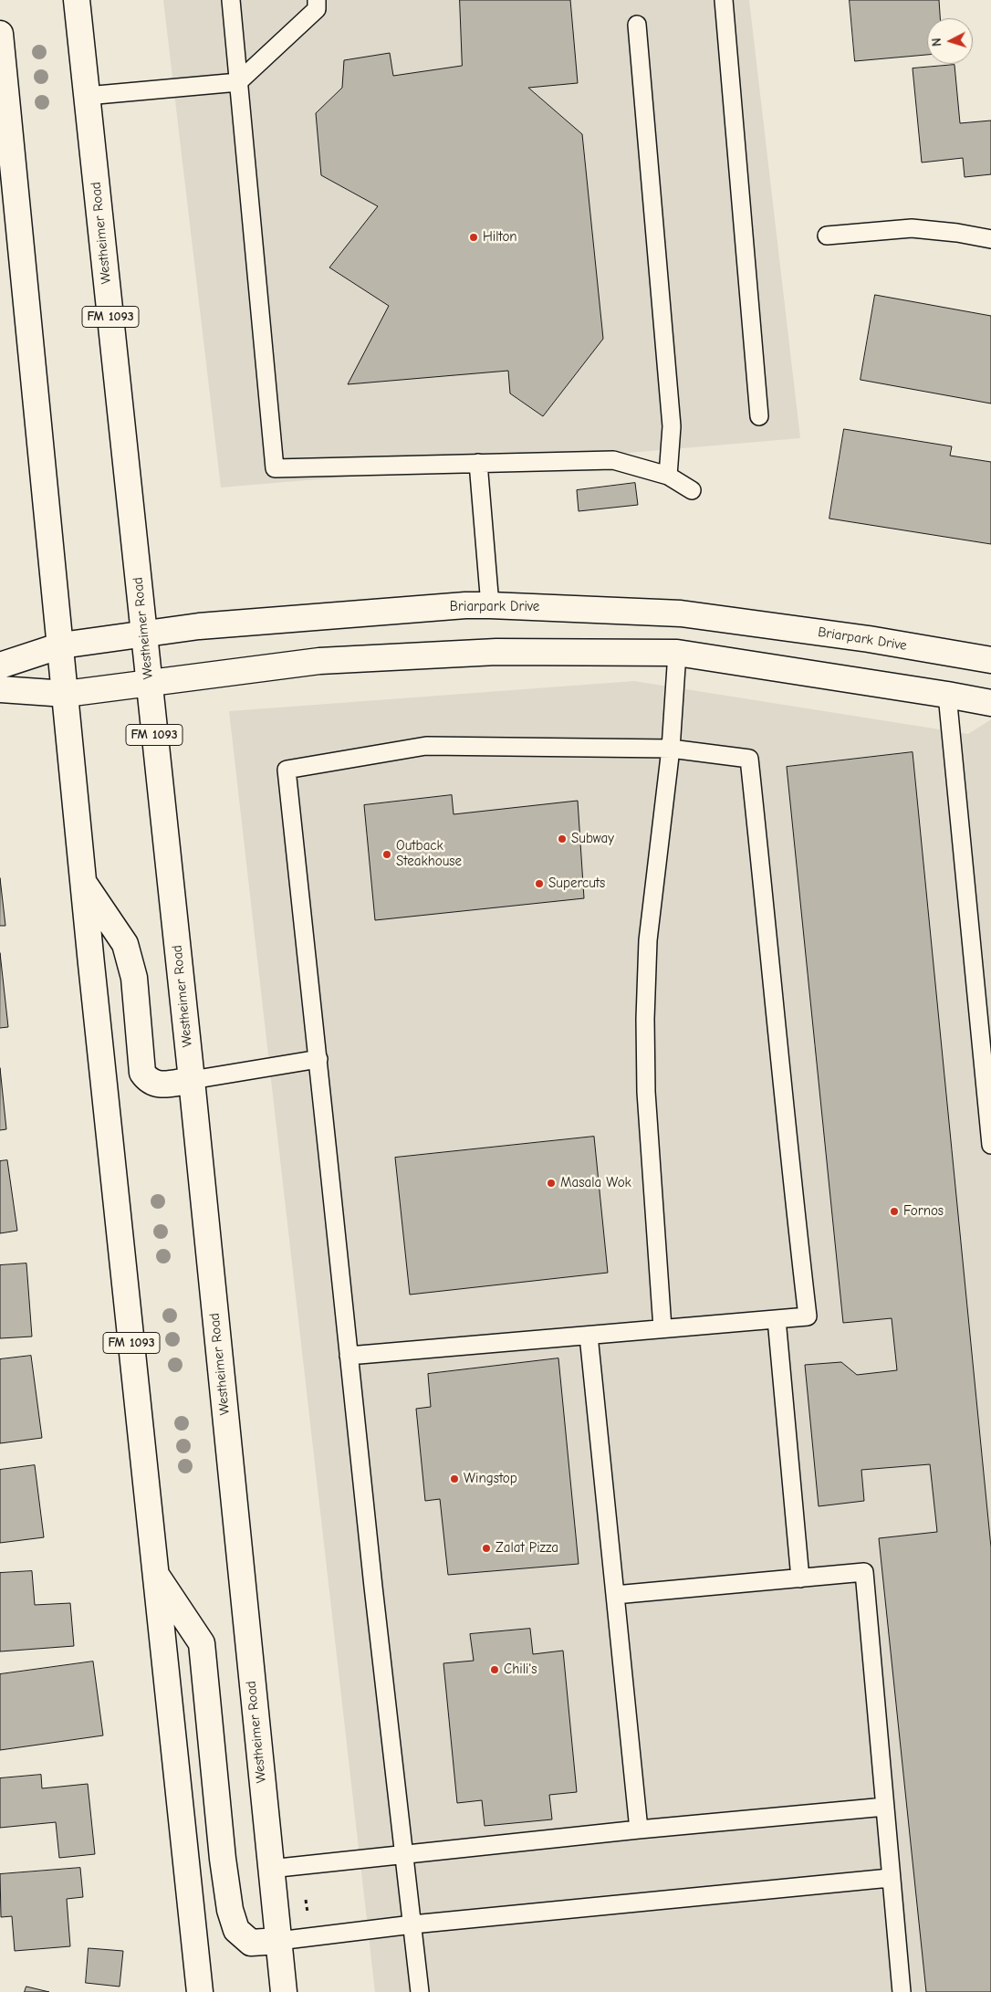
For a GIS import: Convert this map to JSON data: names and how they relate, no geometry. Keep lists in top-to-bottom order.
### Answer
{
  "streets": {
    "main road": ["Westheimer Road", "FM 1093", "Briarpark Drive"]
  },
  "crossings": [
    ["Westheimer Road", "Briarpark Drive"],
    ["FM 1093", "Briarpark Drive"]
  ],
  "places": [
    "Hilton",
    "Subway",
    "Outback Steakhouse",
    "Supercuts",
    "Masala Wok",
    "Fornos",
    "Wingstop",
    "Zalat Pizza",
    "Chili's"
  ],
  "north": "left"
}
